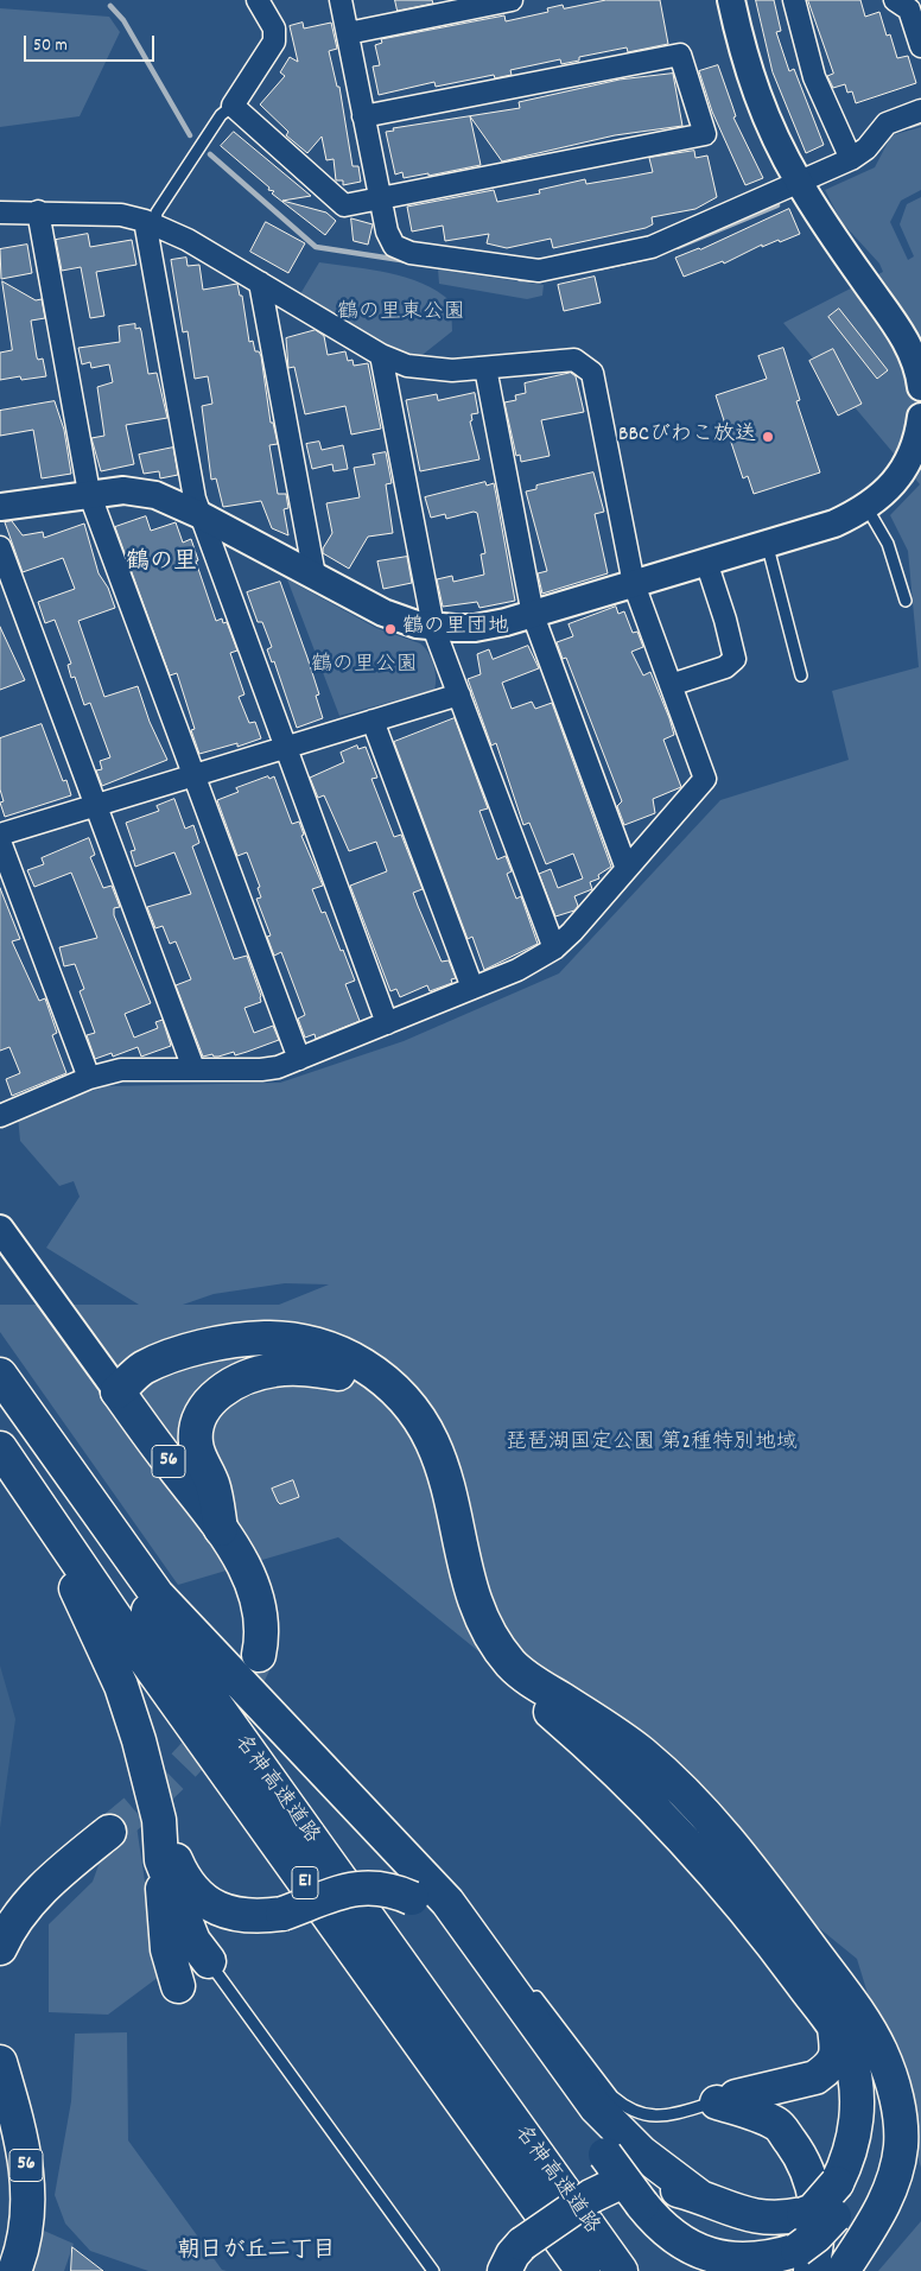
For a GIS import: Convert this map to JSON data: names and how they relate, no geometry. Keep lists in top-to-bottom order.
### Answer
{
  "streets": {
    "main road": ["56", "名神高速道路", "E1"]
  },
  "districts": ["鶴の里", "朝日が丘二丁目"],
  "parks": ["鶴の里東公園", "鶴の里公園", "琵琶湖国定公園 第2種特別地域"],
  "places": ["BBCびわこ放送", "鶴の里団地"],
  "scale_bar": "50 m"
}
